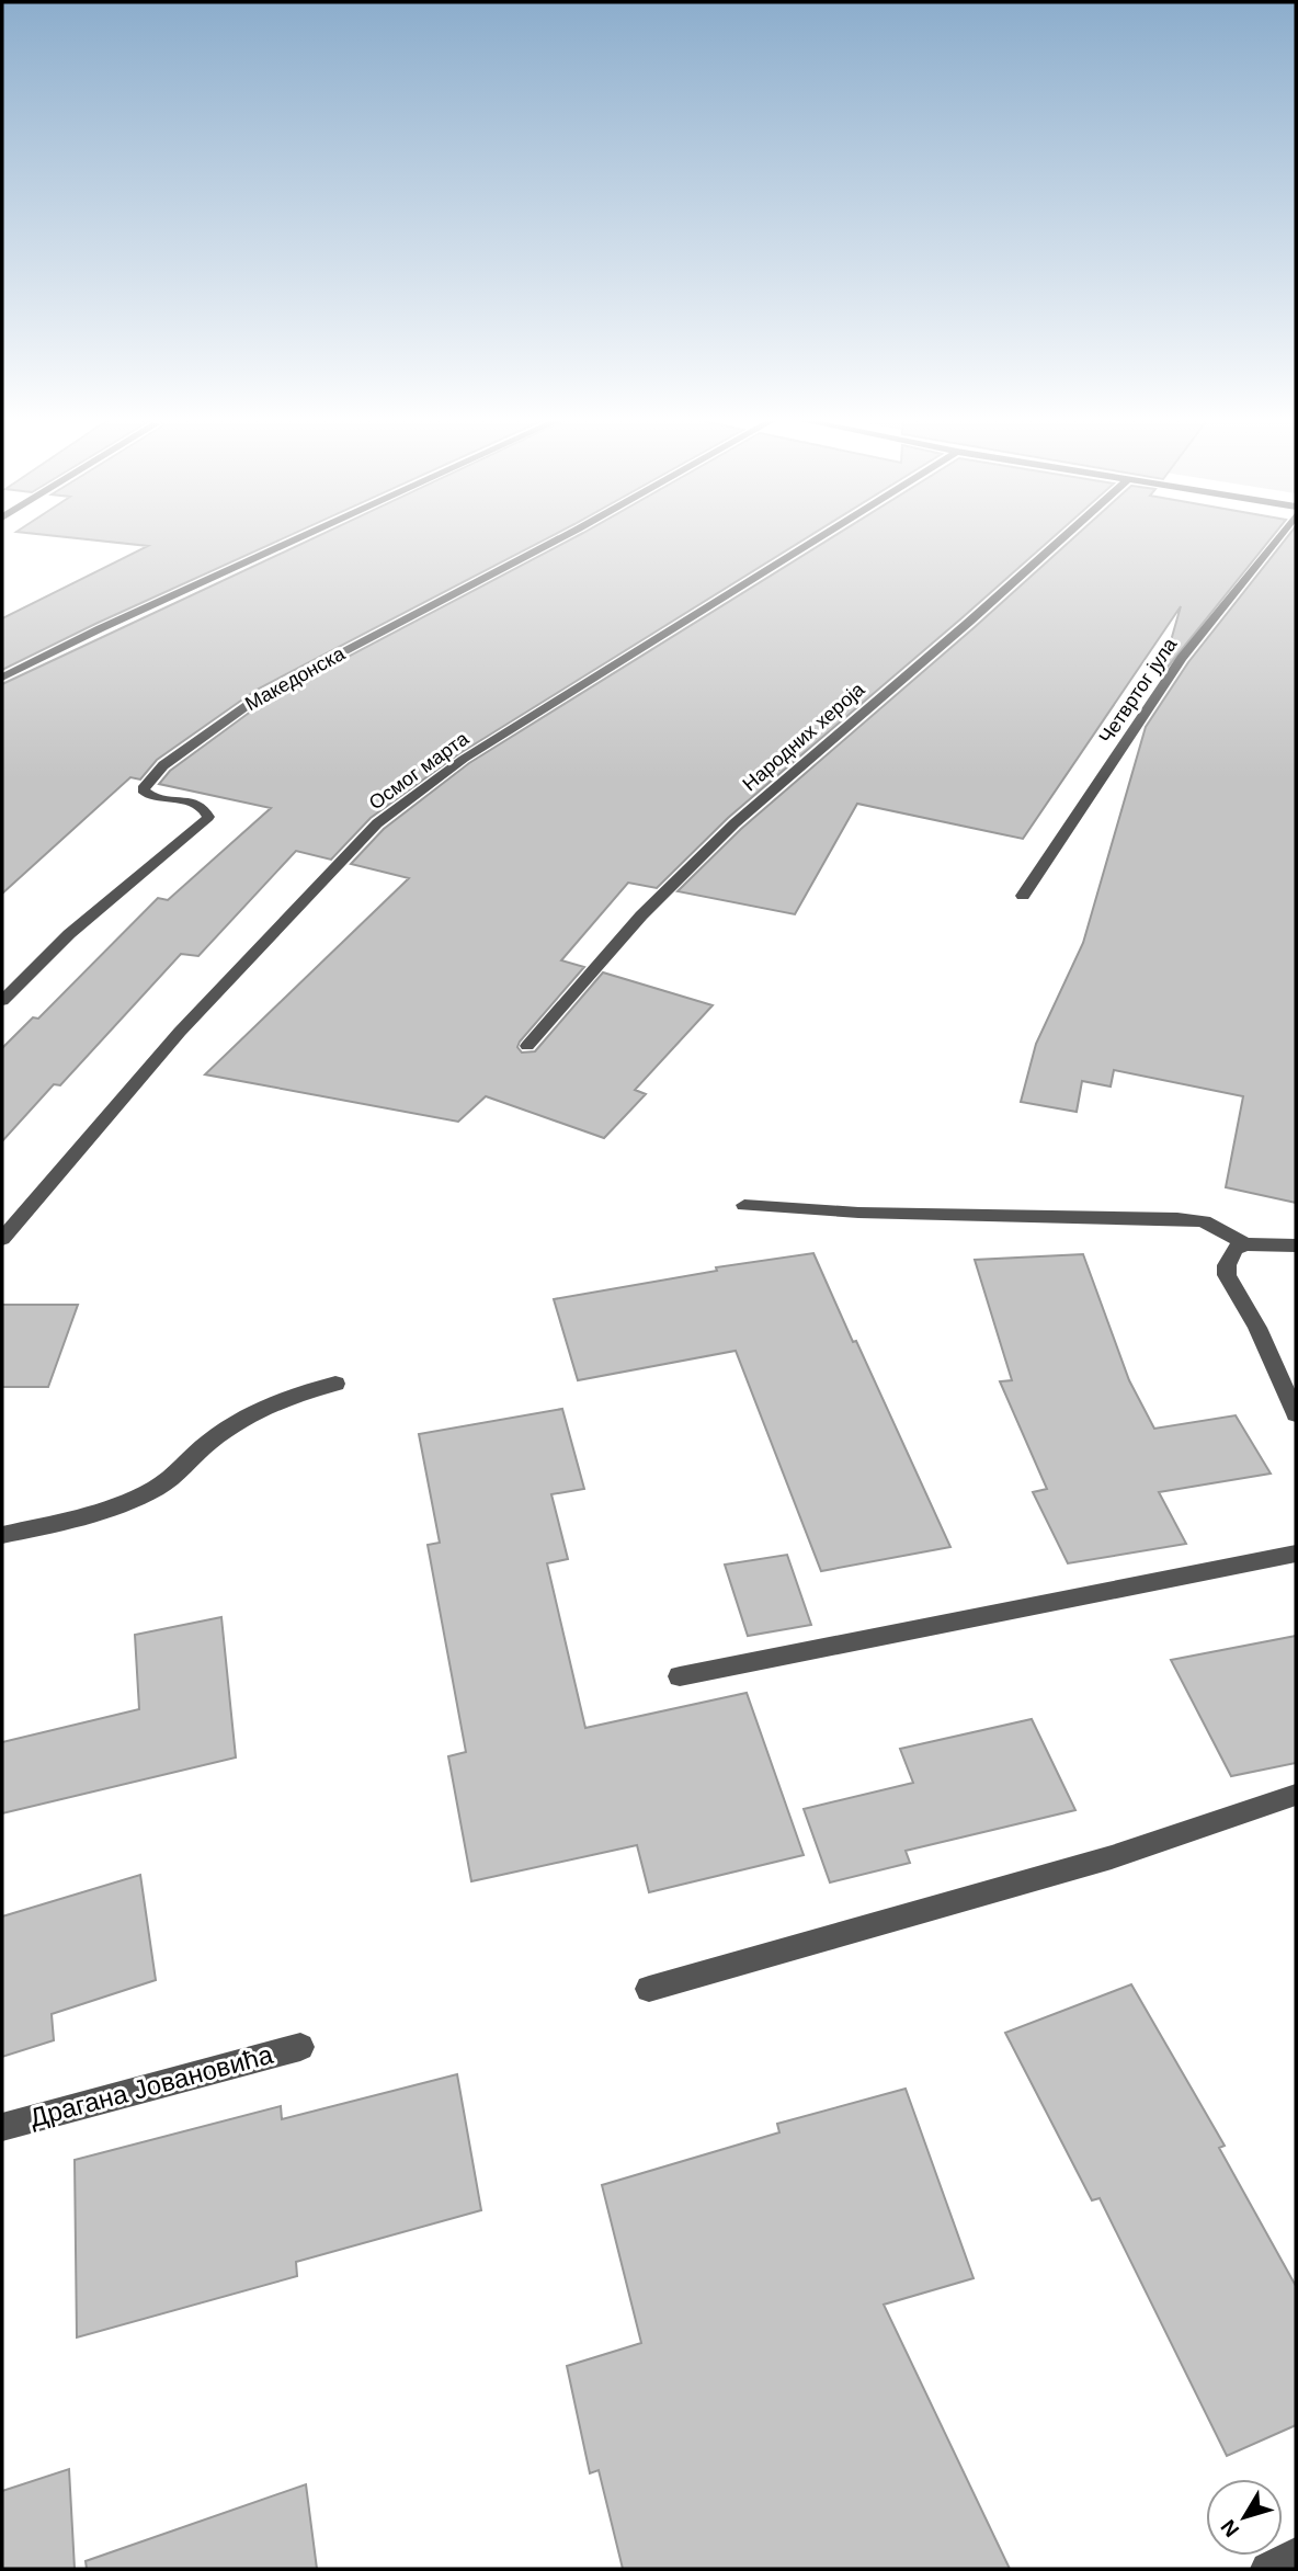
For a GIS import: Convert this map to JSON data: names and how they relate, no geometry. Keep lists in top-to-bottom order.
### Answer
{
  "streets": {
    "street": [
      "Македонска",
      "Четвртог јула",
      "Народних хероја",
      "Осмог марта",
      "Драгана Јовановића"
    ]
  },
  "north": "bottom left"
}
